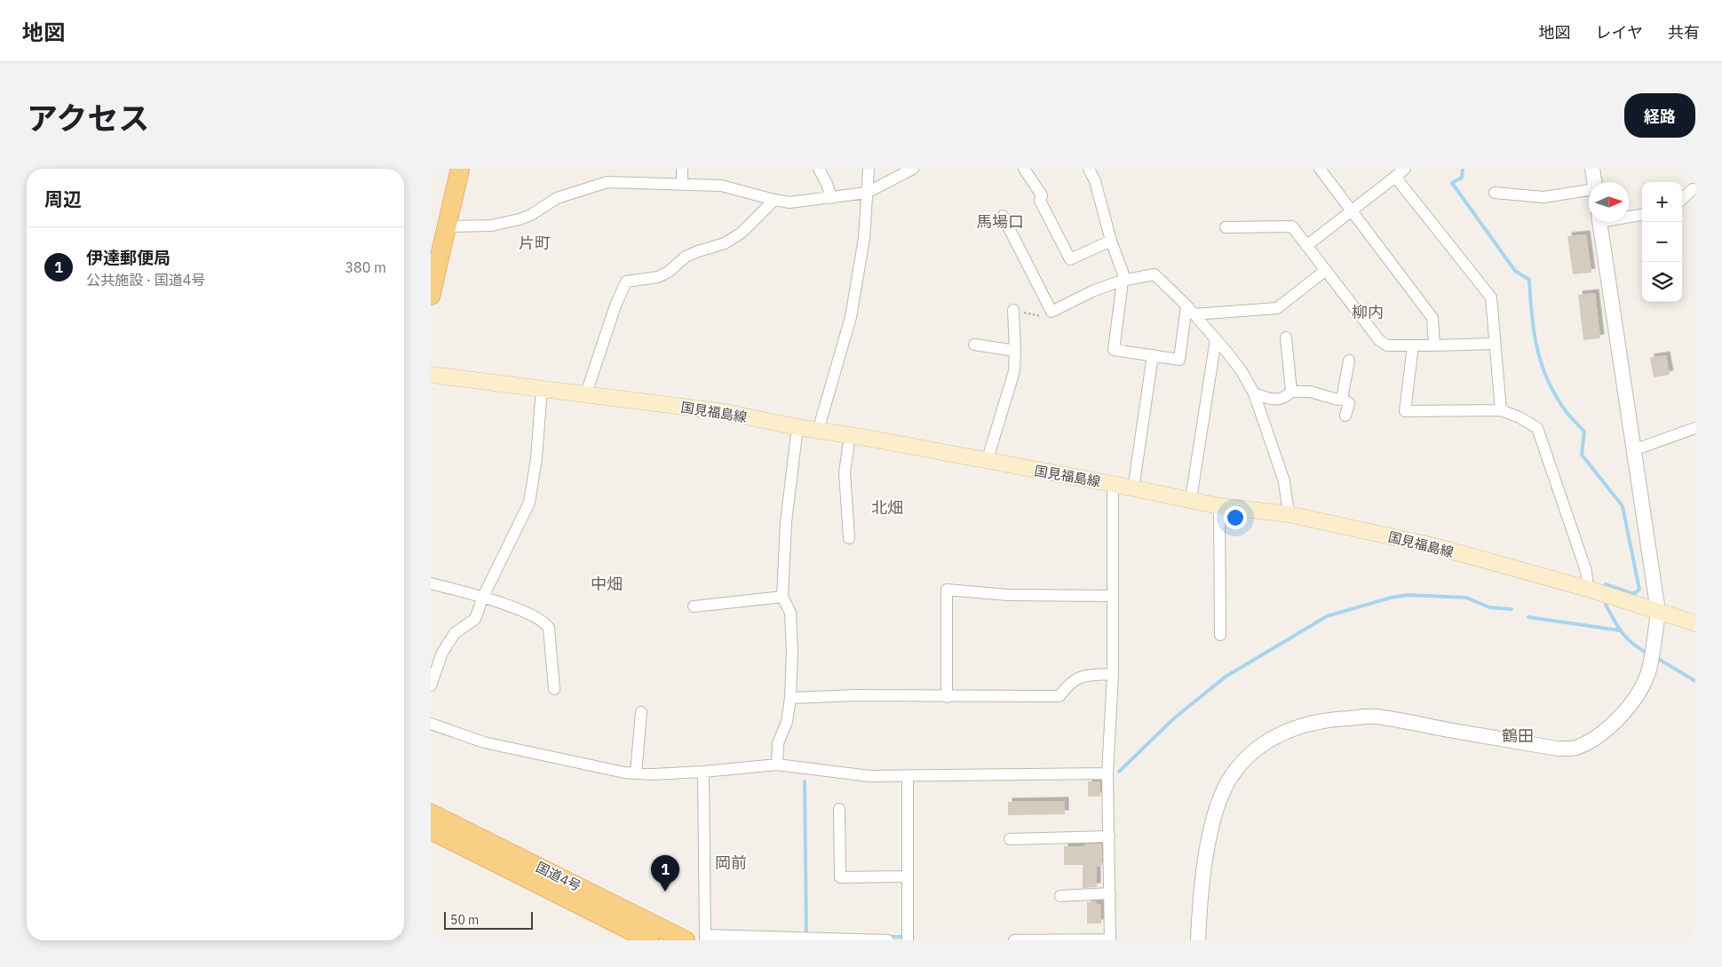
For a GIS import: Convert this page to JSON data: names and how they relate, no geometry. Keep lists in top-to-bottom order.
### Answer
{
  "streets": {
    "highway": ["国道4号"],
    "main road": ["国見福島線"]
  },
  "districts": [
    "馬場口",
    "片町",
    "柳内",
    "北畑",
    "中畑",
    "鶴田",
    "岡前"
  ],
  "scale_bar": "50 m",
  "north": "right",
  "page": {
    "header": "地図",
    "nav": ["地図", "レイヤ", "共有"],
    "title": "アクセス",
    "buttons": "経路",
    "heading": "周辺",
    "map_buttons": ["+", "−"],
    "list": [
      {
        "mark": "1",
        "name": "伊達郵便局",
        "note": "公共施設 · 国道4号",
        "value": "380 m"
      }
    ],
    "pins": "1",
    "scale": "50 m"
  }
}
